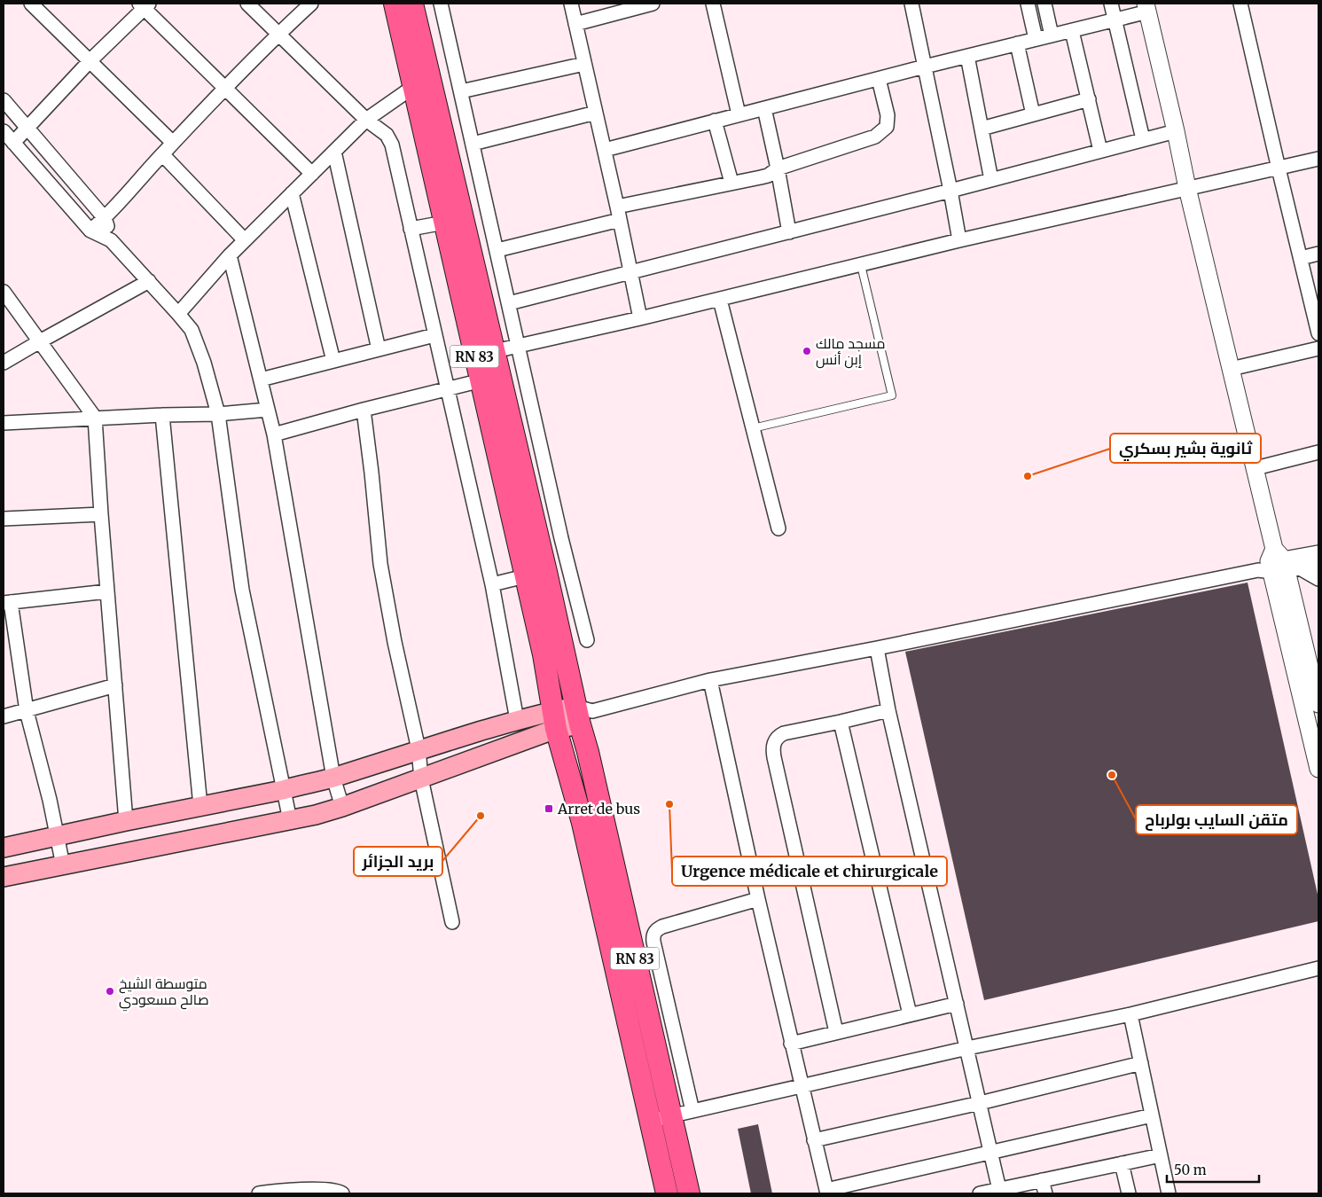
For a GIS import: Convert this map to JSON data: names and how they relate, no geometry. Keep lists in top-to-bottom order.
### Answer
{
  "streets": {
    "main road": ["RN 83"]
  },
  "places": {
    "other": [
      "مسجد مالك إبن أنس",
      "ثانوية بشير بسكري",
      "متقن السايب بولرباح",
      "Urgence médicale et chirurgicale",
      "بريد الجزائر",
      "متوسطة الشيخ صالح مسعودي"
    ],
    "transit": ["Arret de bus"]
  },
  "scale_bar": "50 m"
}
